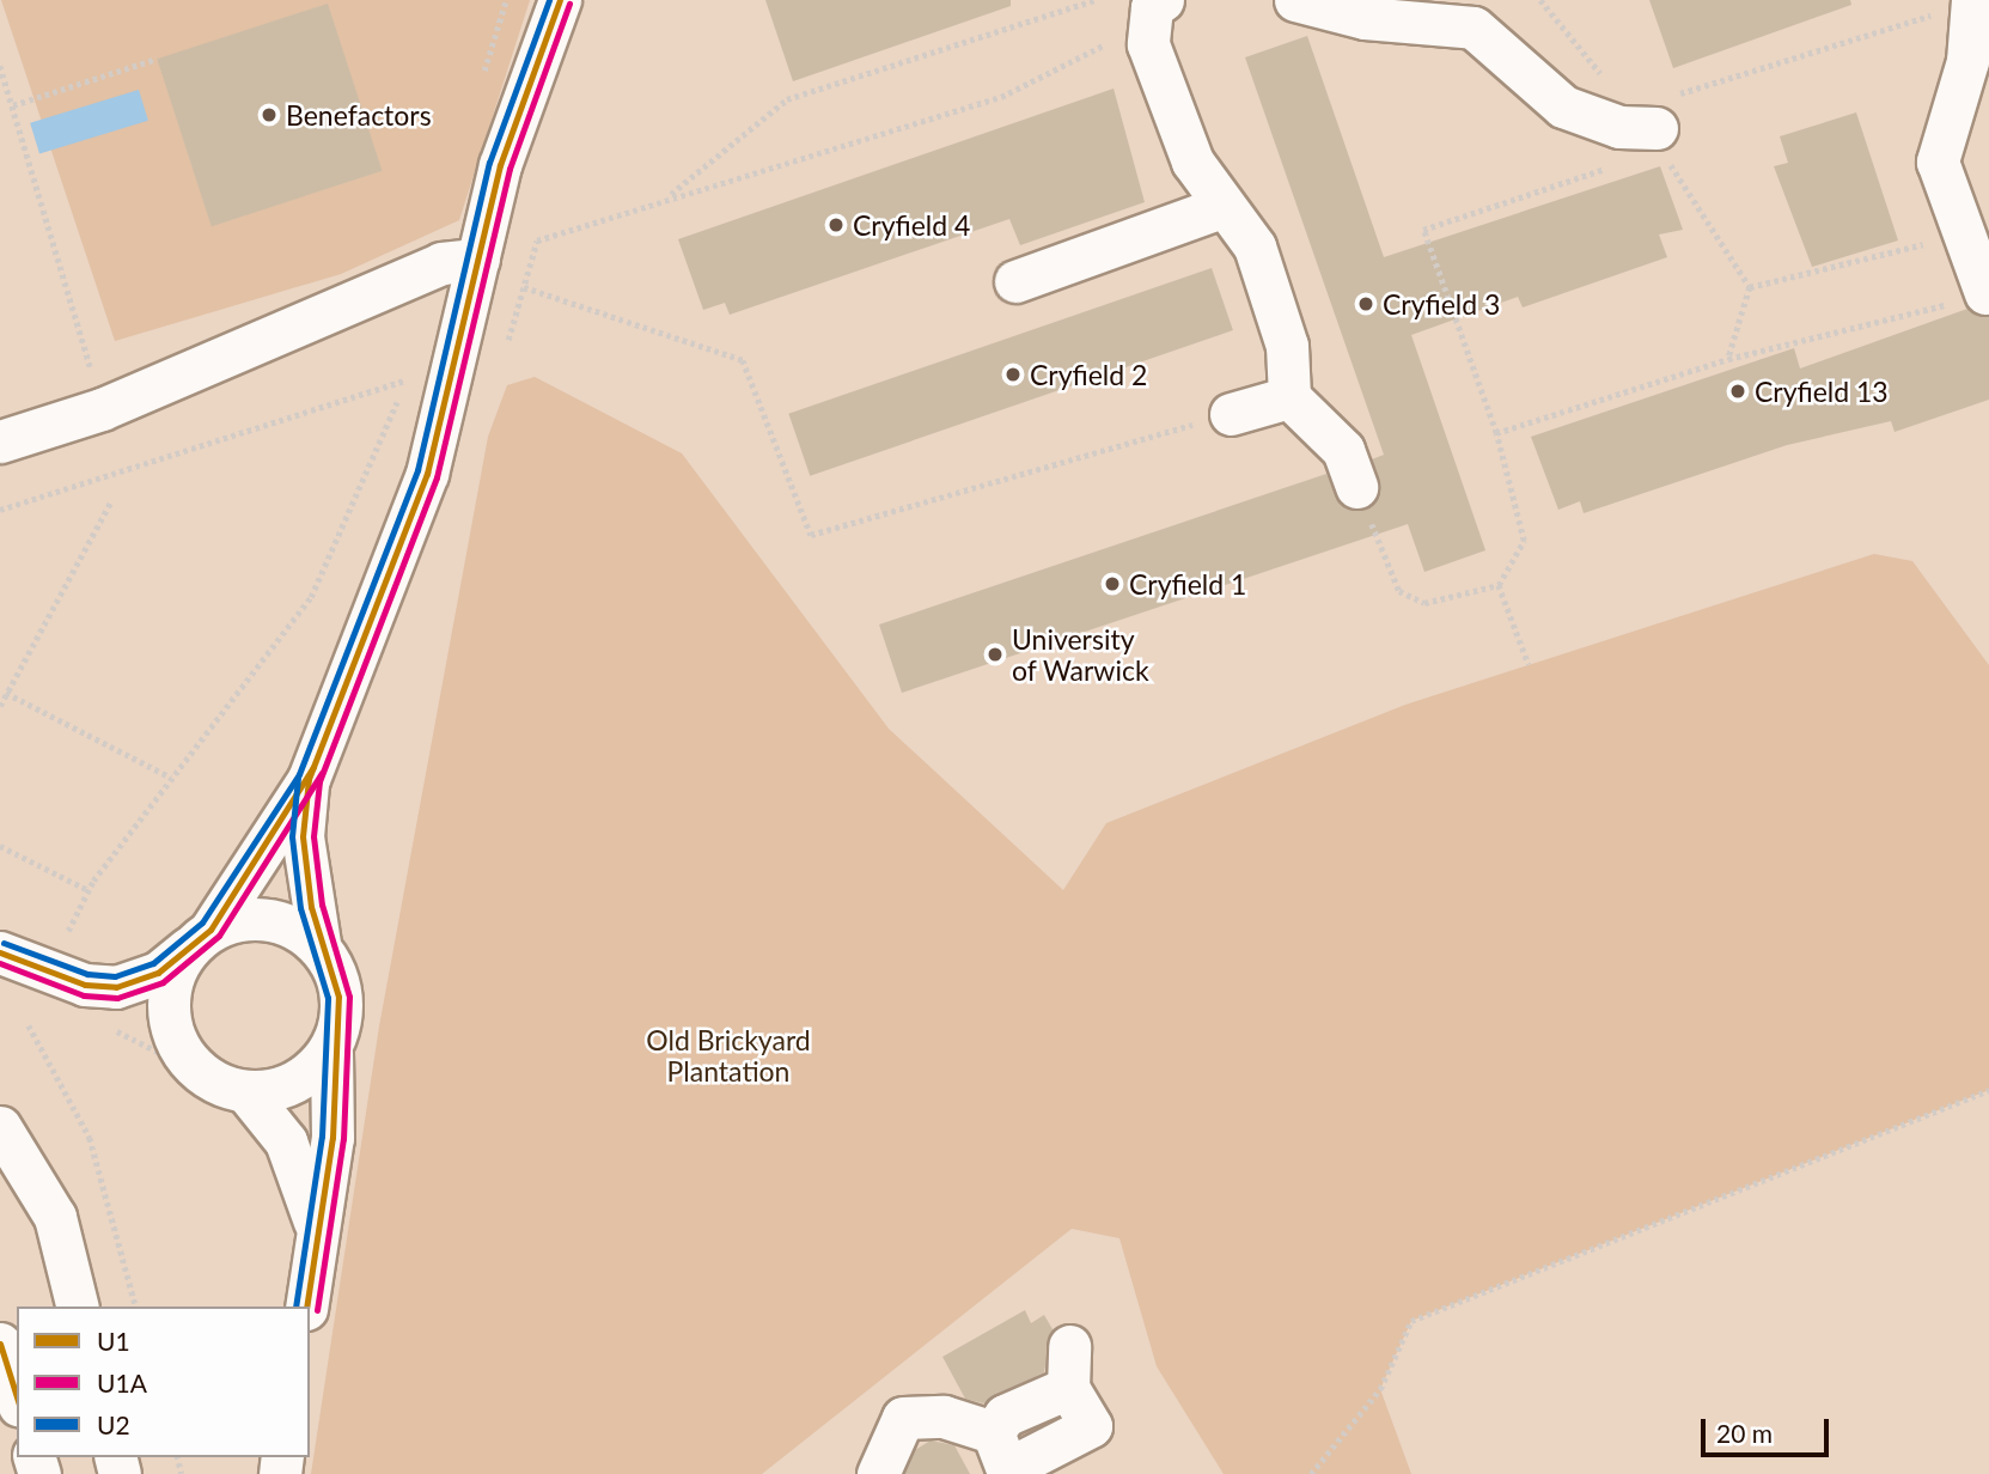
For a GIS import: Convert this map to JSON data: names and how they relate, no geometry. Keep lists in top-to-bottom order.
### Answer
{
  "parks": ["Old Brickyard Plantation"],
  "places": [
    "Benefactors",
    "Cryfield 4",
    "Cryfield 3",
    "Cryfield 2",
    "Cryfield 13",
    "Cryfield 1",
    "University of Warwick"
  ],
  "lines": ["transit line U1", "transit line U2", "transit line U1A"],
  "legend": ["U1", "U1A", "U2"],
  "scale_bar": "20 m"
}
